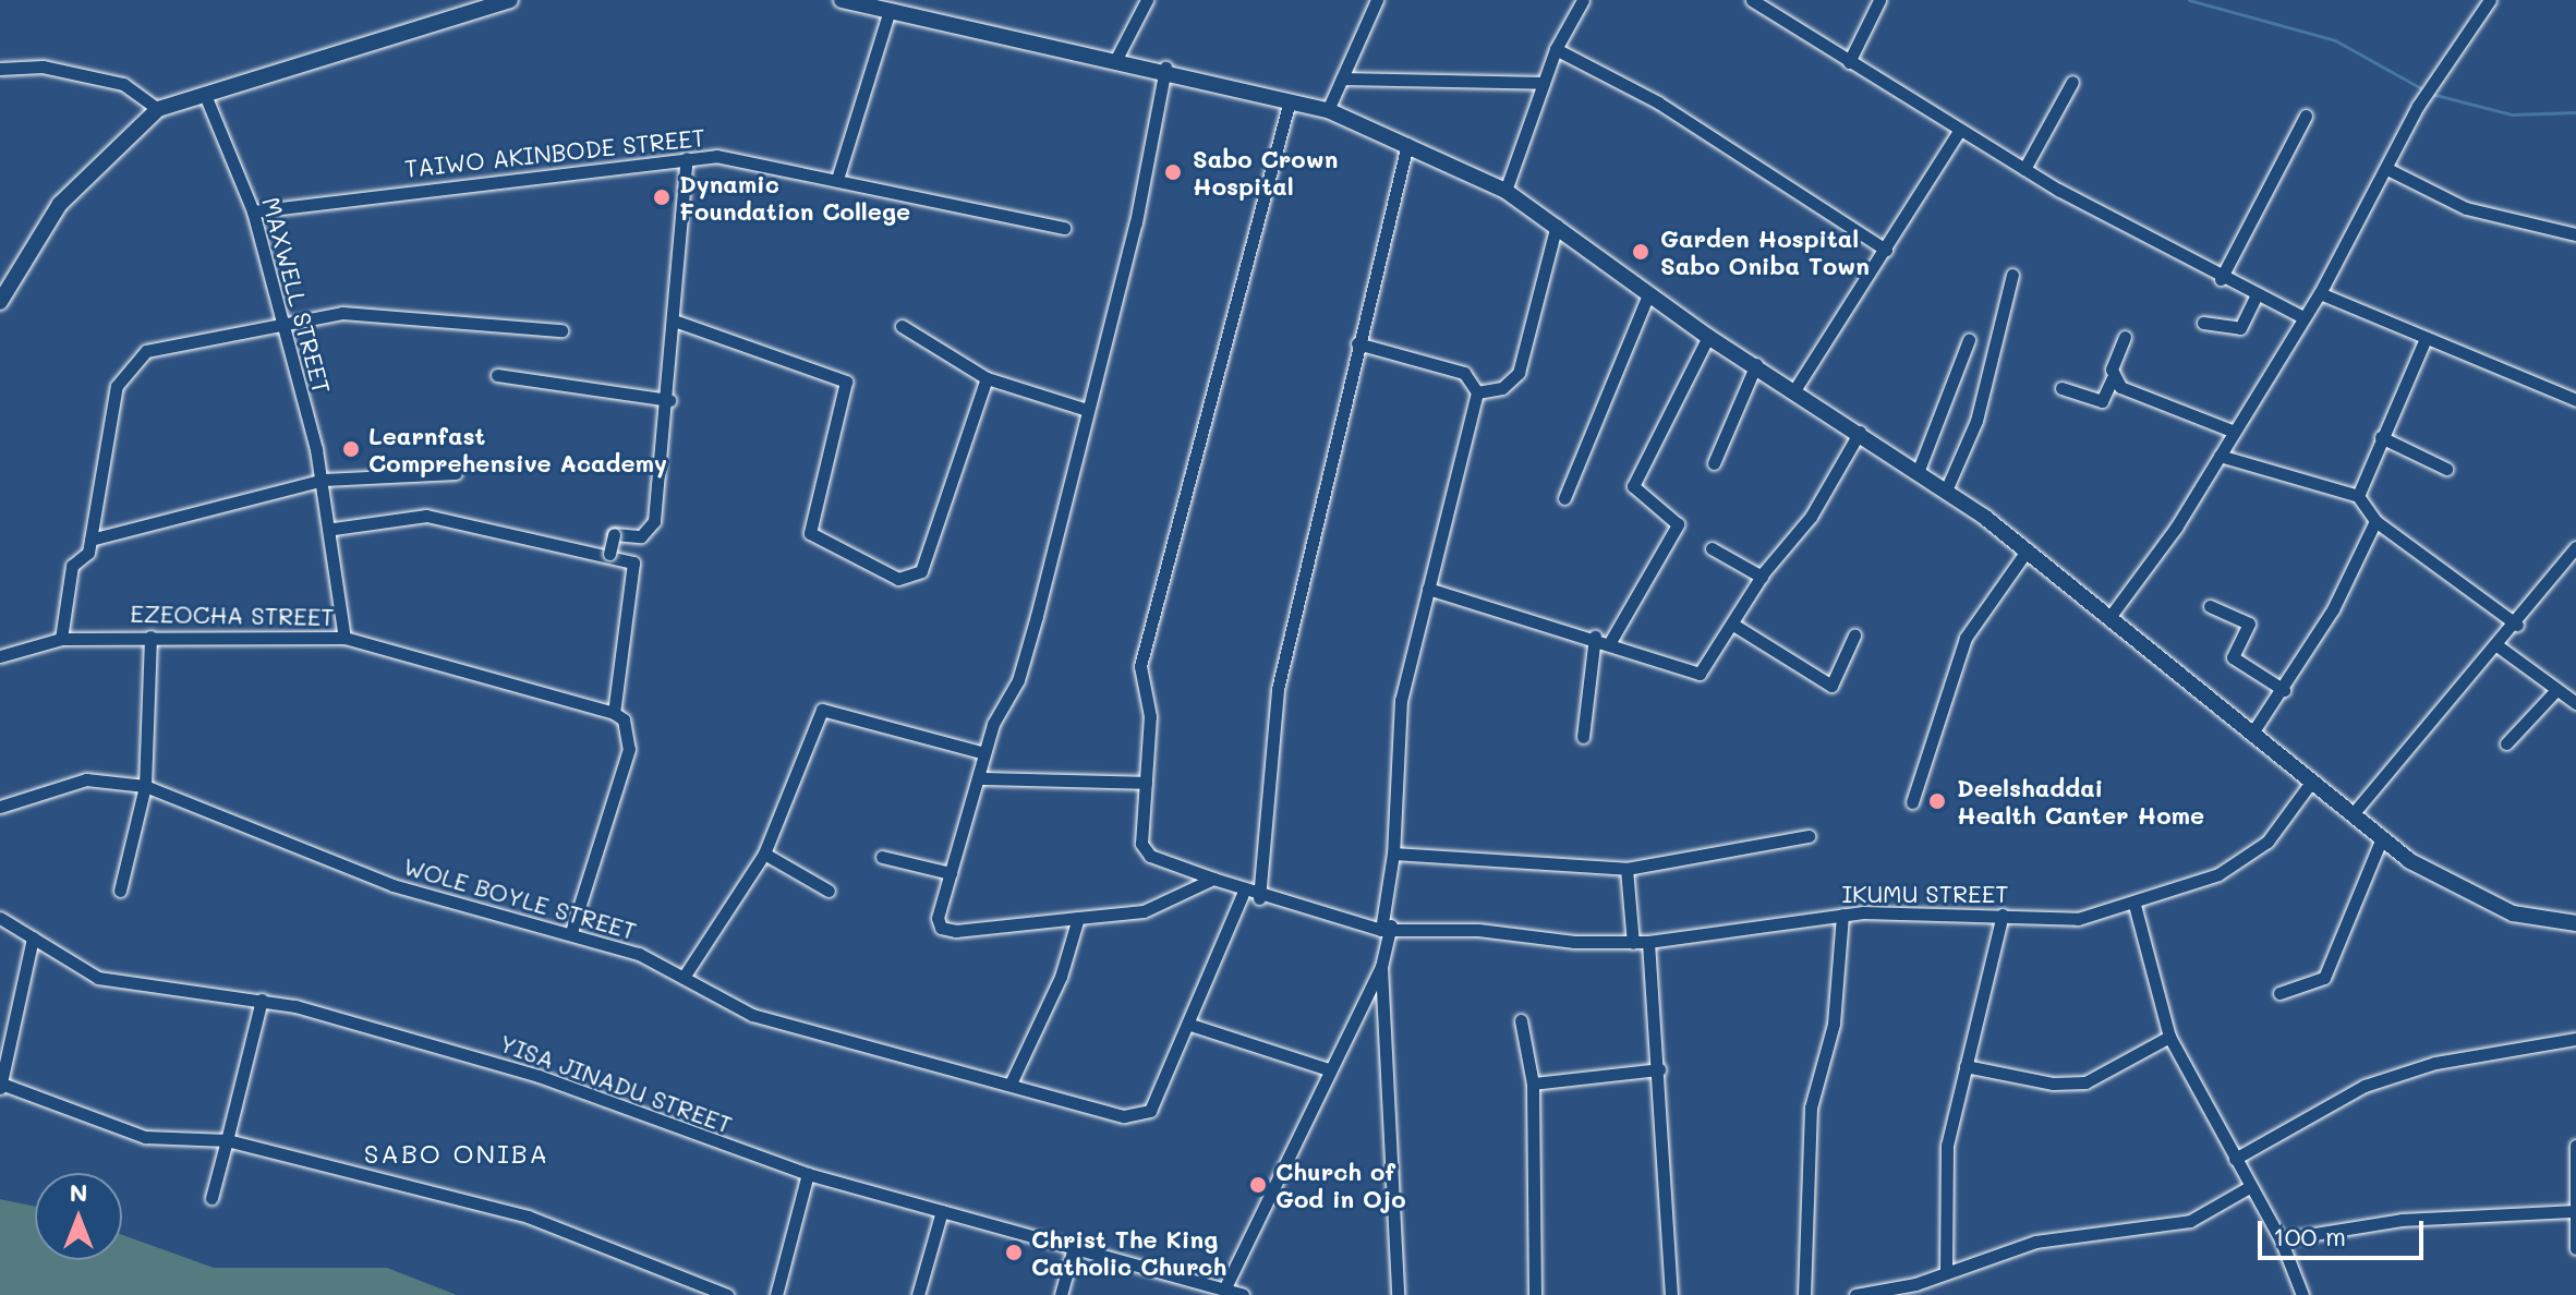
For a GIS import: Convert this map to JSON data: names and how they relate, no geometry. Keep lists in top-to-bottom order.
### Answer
{
  "streets": {
    "street": [
      "TAIWO AKINBODE STREET",
      "MAXWELL STREET",
      "EZEOCHA STREET",
      "IKUMU STREET",
      "WOLE BOYLE STREET",
      "YISA JINADU STREET"
    ]
  },
  "crossings": [
    ["TAIWO AKINBODE STREET", "MAXWELL STREET"],
    ["MAXWELL STREET", "EZEOCHA STREET"],
    ["IKUMU STREET", "WOLE BOYLE STREET"]
  ],
  "districts": ["SABO ONIBA"],
  "places": [
    "Sabo Crown Hospital",
    "Dynamic Foundation College",
    "Garden Hospital Sabo Oniba Town",
    "Learnfast Comprehensive Academy",
    "Deelshaddai Health Canter Home",
    "Church of God in Ojo",
    "Christ The King Catholic Church"
  ],
  "scale_bar": "100 m",
  "north": "top"
}
